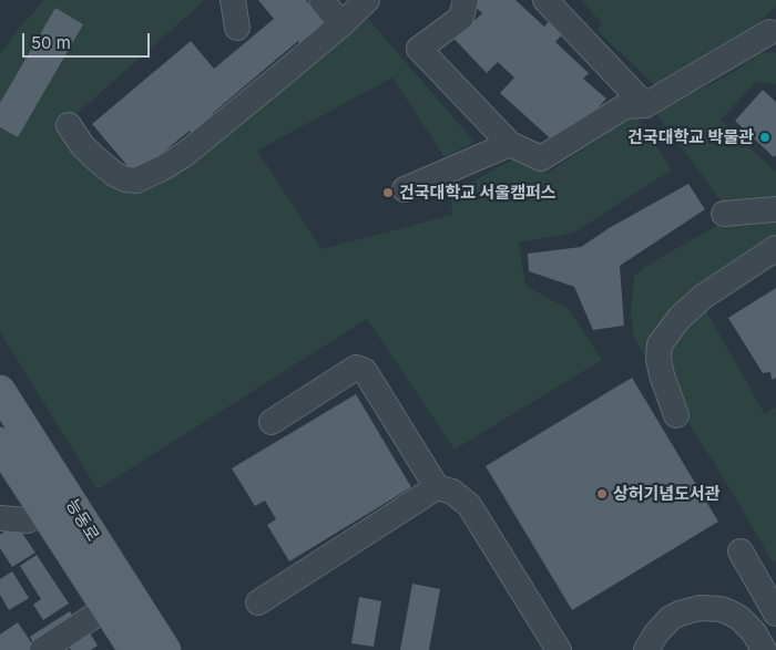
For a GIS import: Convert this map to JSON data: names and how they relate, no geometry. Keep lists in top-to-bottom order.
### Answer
{
  "streets": {
    "main road": ["능동로"]
  },
  "places": ["건국대학교 박물관", "건국대학교 서울캠퍼스", "상허기념도서관"],
  "scale_bar": "50 m"
}
